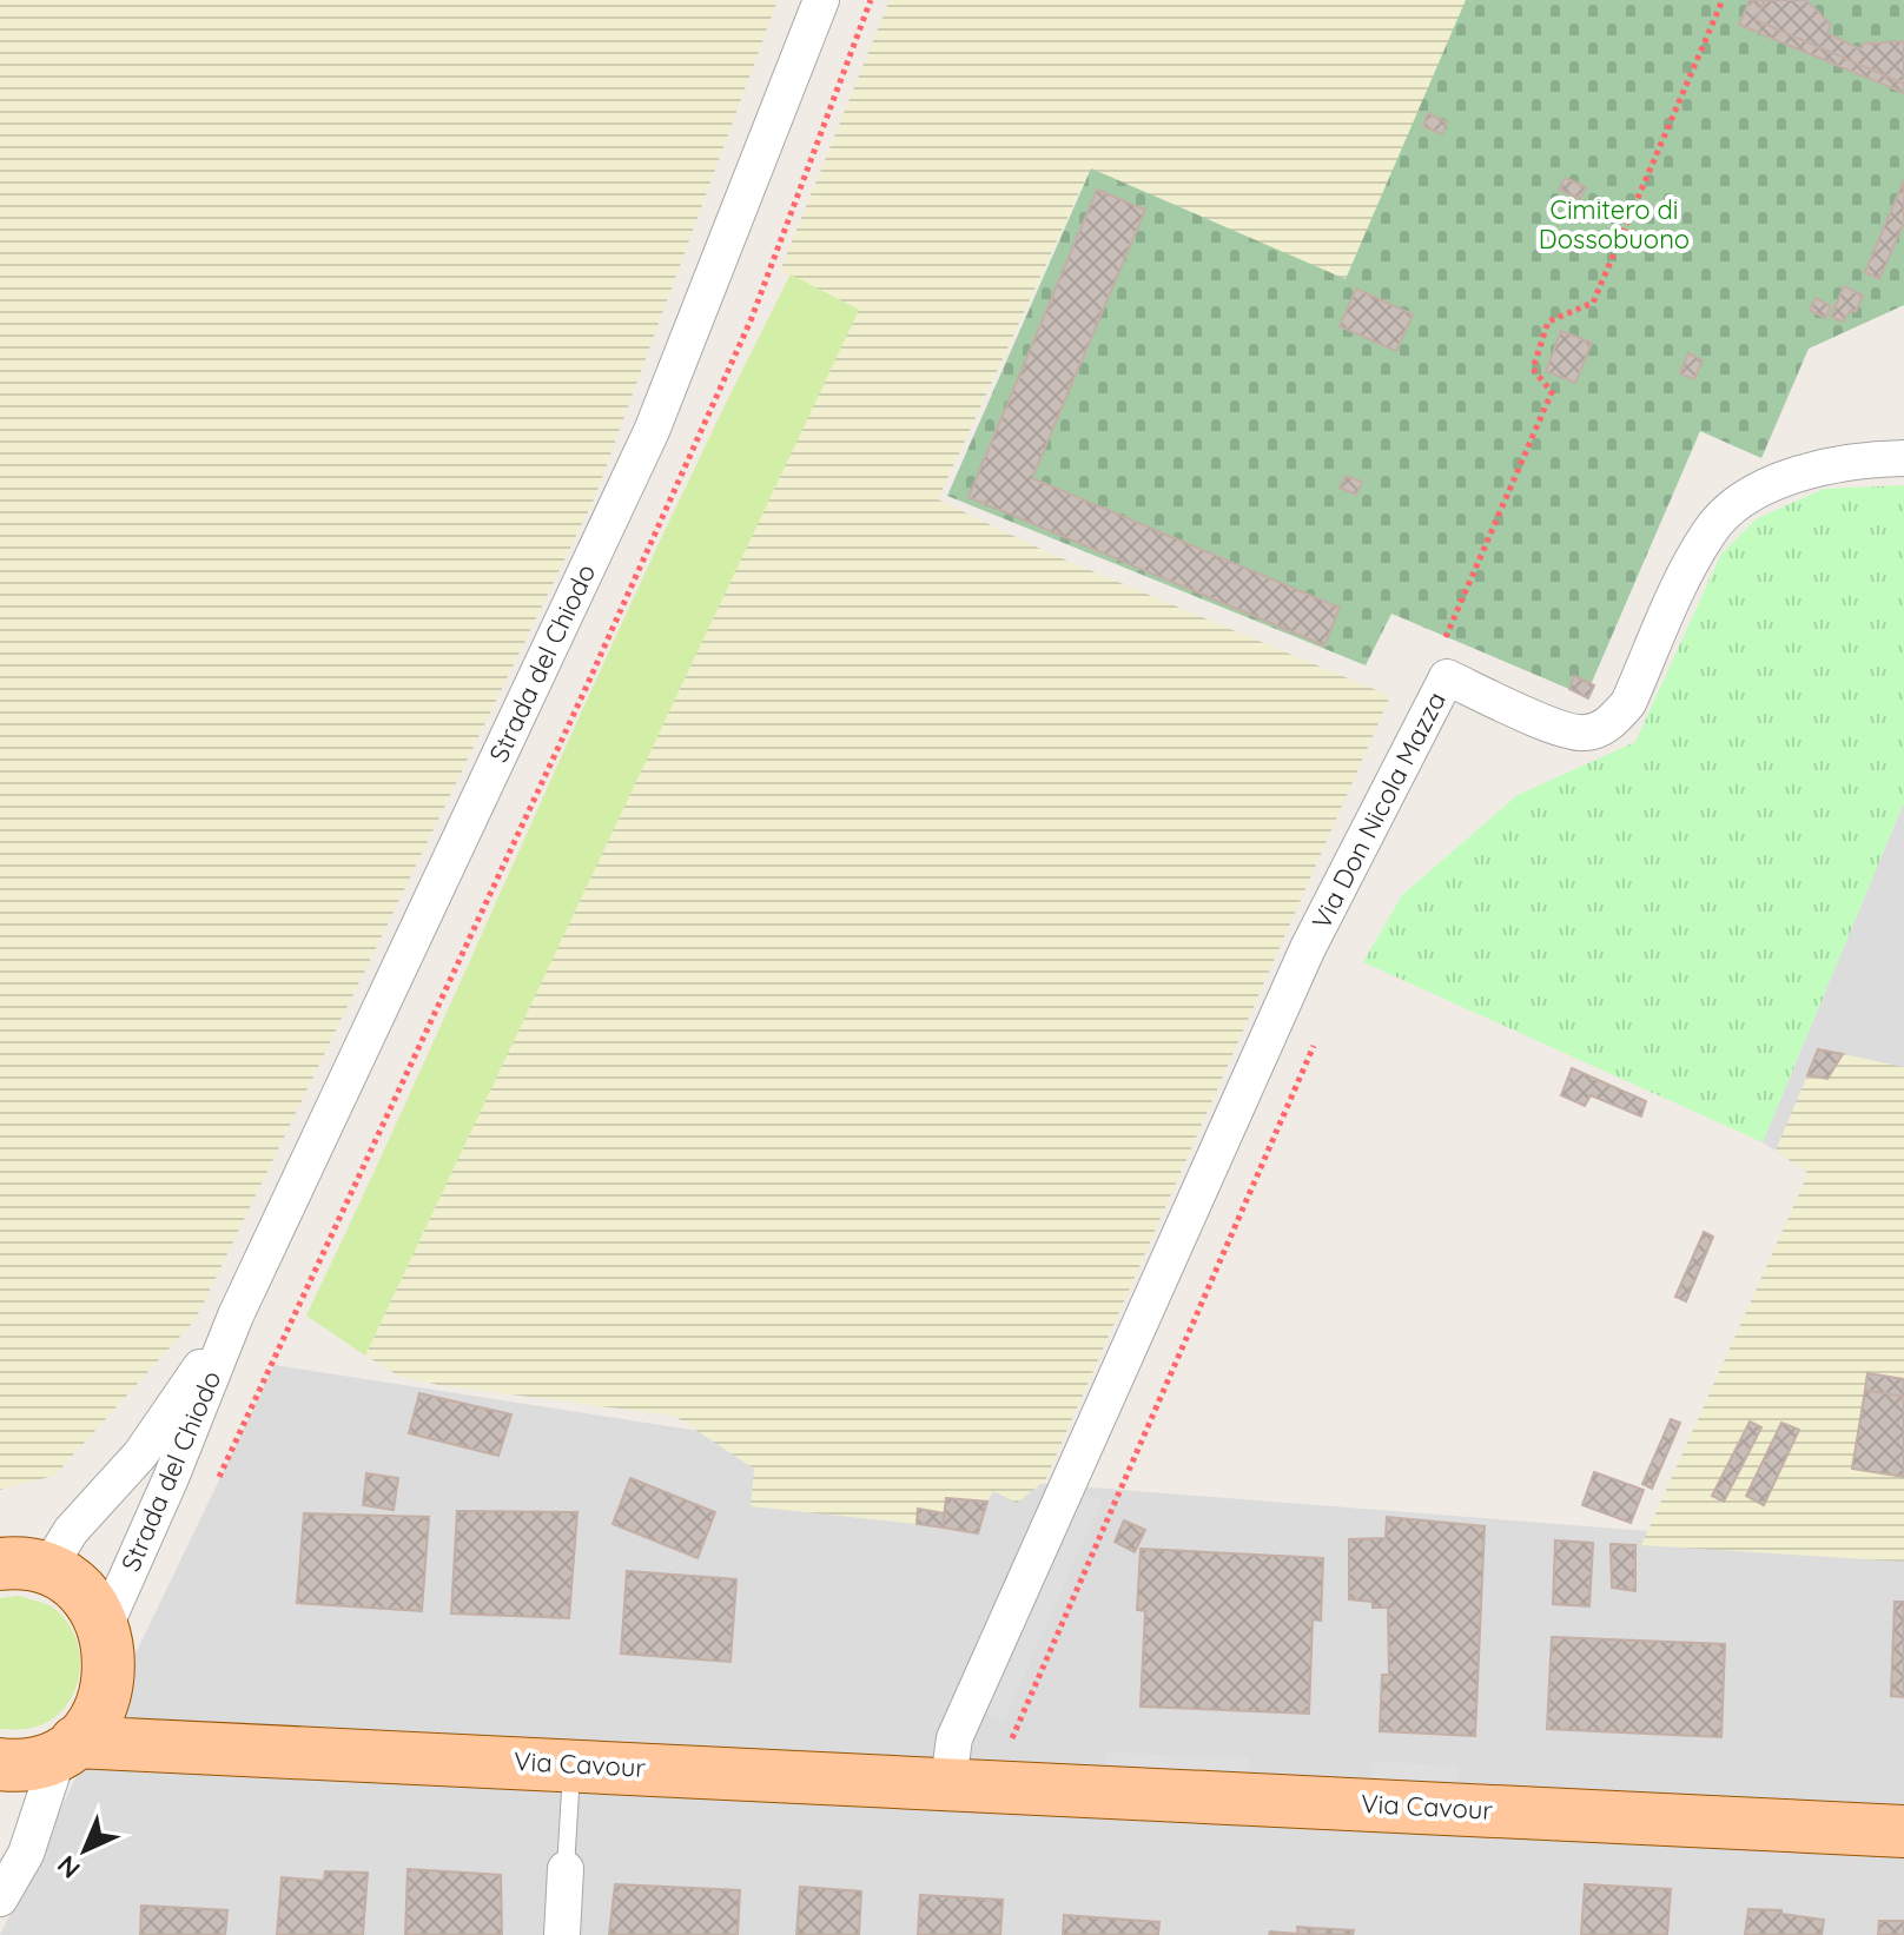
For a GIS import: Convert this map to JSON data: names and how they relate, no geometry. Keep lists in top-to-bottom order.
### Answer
{
  "streets": {
    "main road": ["Via Cavour"],
    "street": ["Strada del Chiodo", "Via Don Nicola Mazza"]
  },
  "crossings": [
    ["Strada del Chiodo", "Via Cavour"],
    ["Via Don Nicola Mazza", "Via Cavour"]
  ],
  "parks": ["Cimitero di Dossobuono"],
  "north": "bottom left"
}
